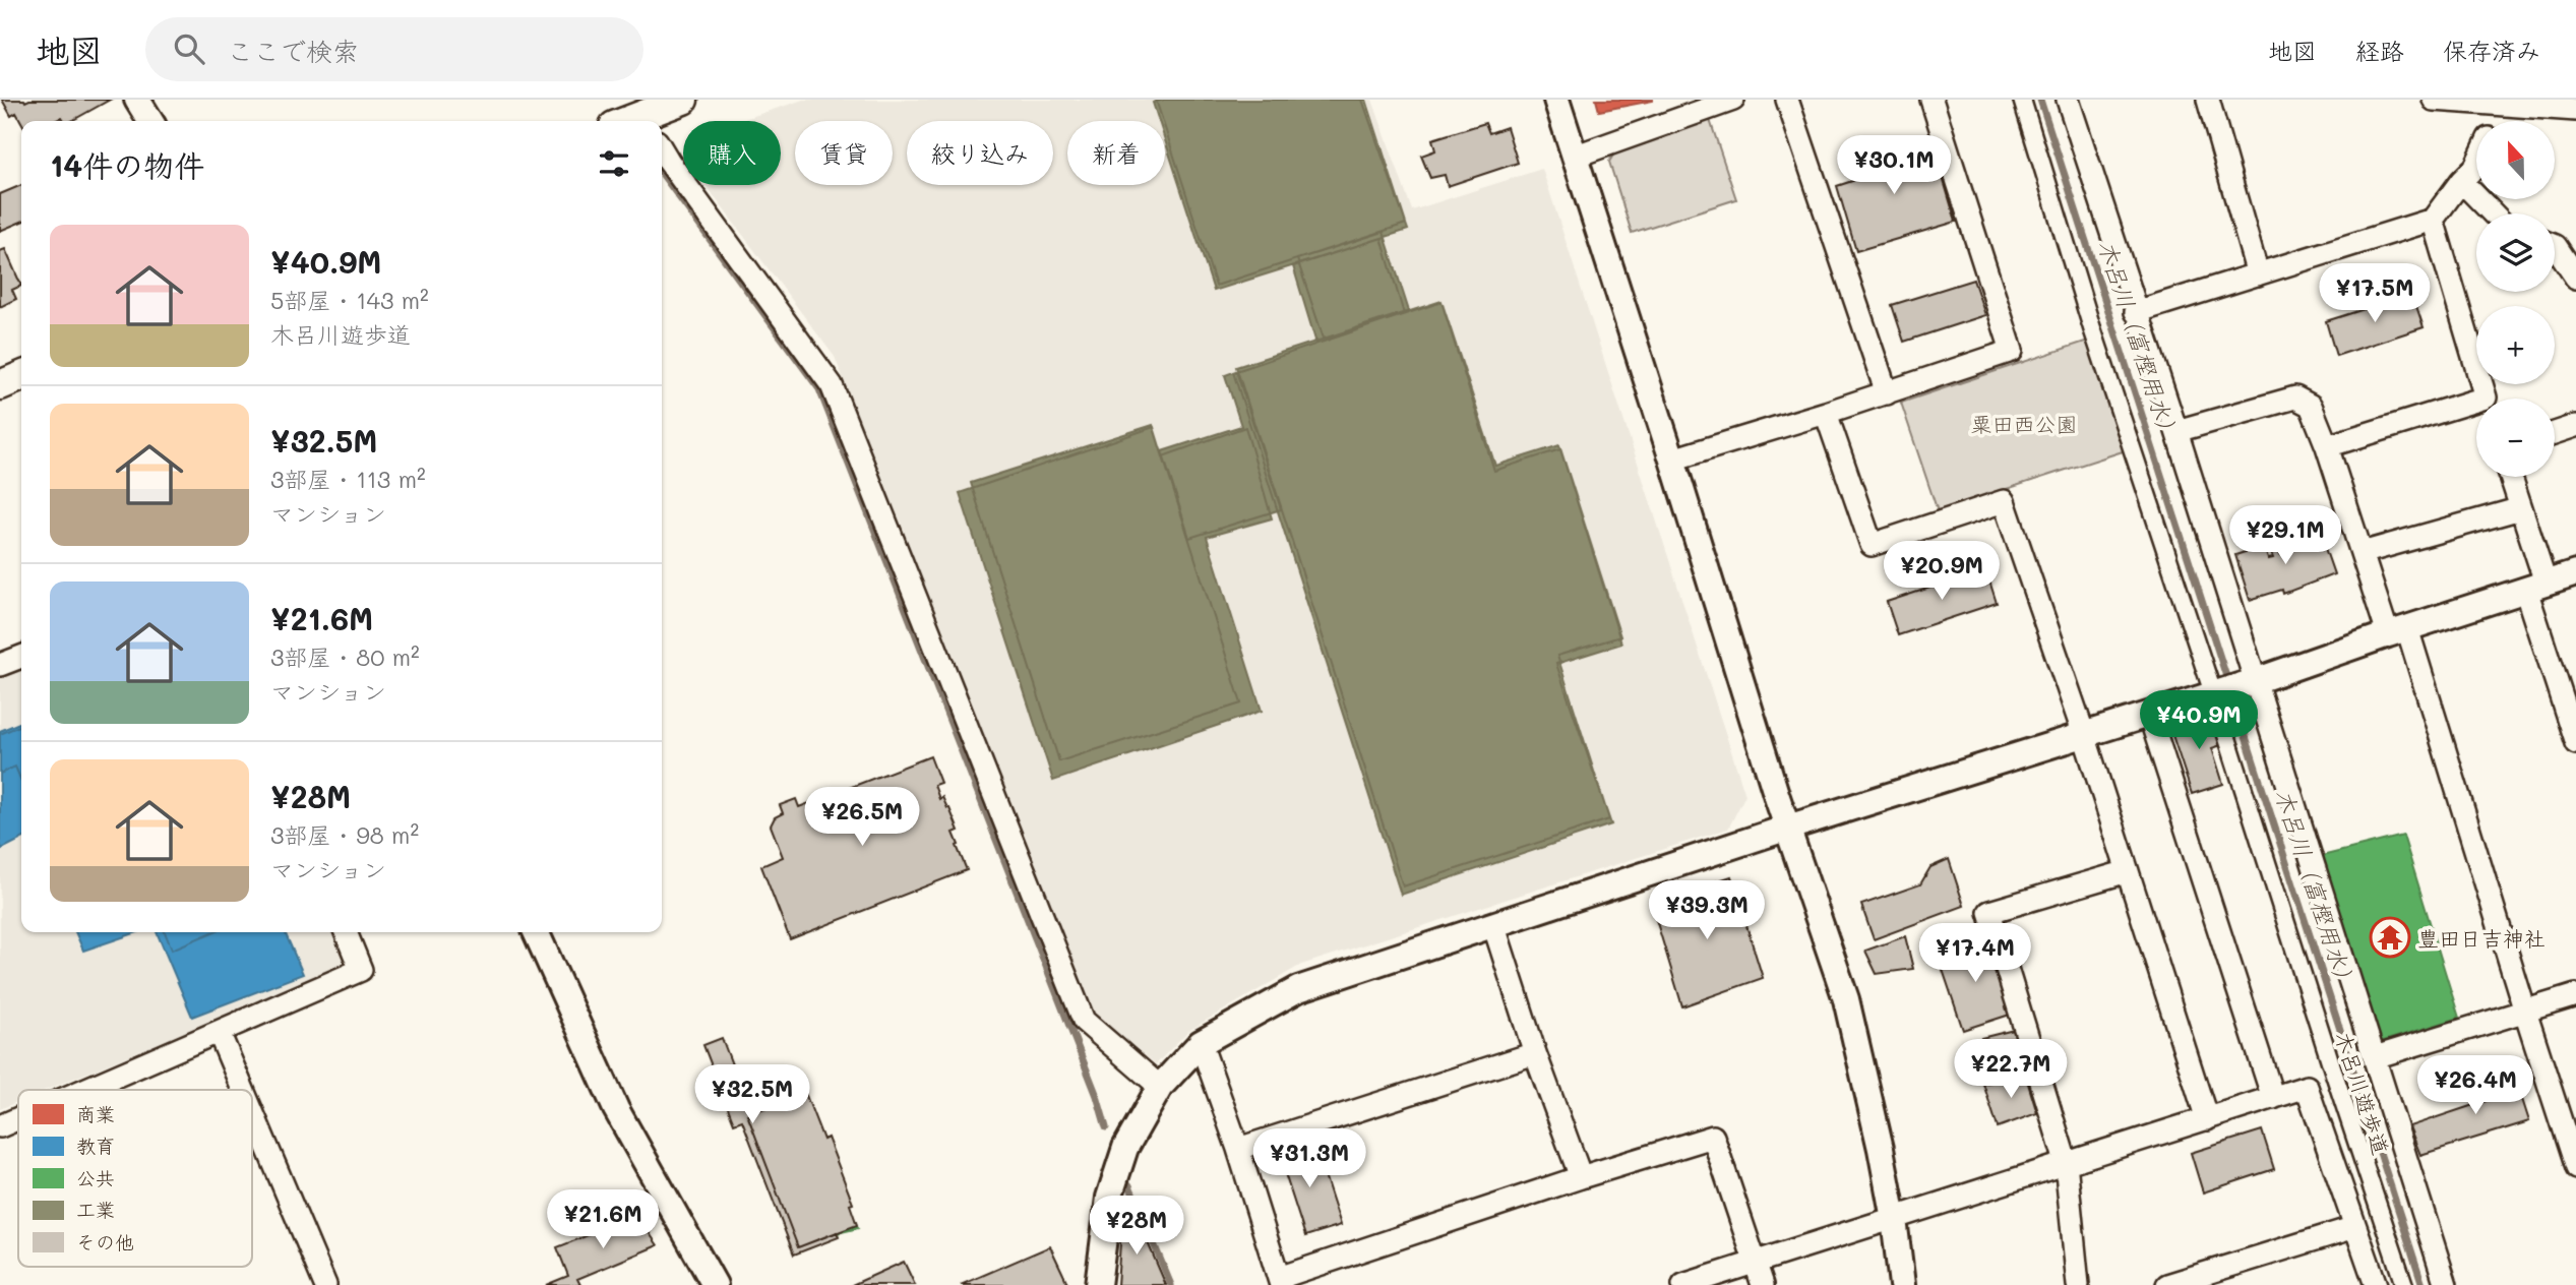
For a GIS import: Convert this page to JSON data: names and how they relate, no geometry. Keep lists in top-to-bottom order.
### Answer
{
  "streets": {
    "street": ["木呂川遊歩道"]
  },
  "water": ["木呂川（富樫用水）"],
  "parks": ["粟田西公園"],
  "places": {
    "temple": ["豊田日吉神社"]
  },
  "legend": [
    "商業",
    "教育",
    "公共",
    "工業",
    "その他"
  ],
  "north": "top",
  "page": {
    "header": "地図",
    "search": "ここで検索",
    "nav": ["地図", "経路", "保存済み"],
    "map_buttons": ["+", "−"],
    "chip": [
      "購入",
      "賃貸",
      "絞り込み",
      "新着"
    ],
    "heading": "14件の物件",
    "price": [
      "¥30.1M",
      "¥17.5M",
      "¥29.1M",
      "¥20.9M",
      "¥40.9M",
      "¥26.5M",
      "¥39.3M",
      "¥17.4M",
      "¥22.7M",
      "¥26.4M",
      "¥32.5M",
      "¥31.3M",
      "¥21.6M",
      "¥28M"
    ],
    "list": [
      {
        "name": "¥40.9M",
        "note": "5部屋 · 143 m² · 木呂川遊歩道"
      },
      {
        "name": "¥32.5M",
        "note": "3部屋 · 113 m² · マンション"
      },
      {
        "name": "¥21.6M",
        "note": "3部屋 · 80 m² · マンション"
      },
      {
        "name": "¥28M",
        "note": "3部屋 · 98 m² · マンション"
      }
    ]
  }
}
